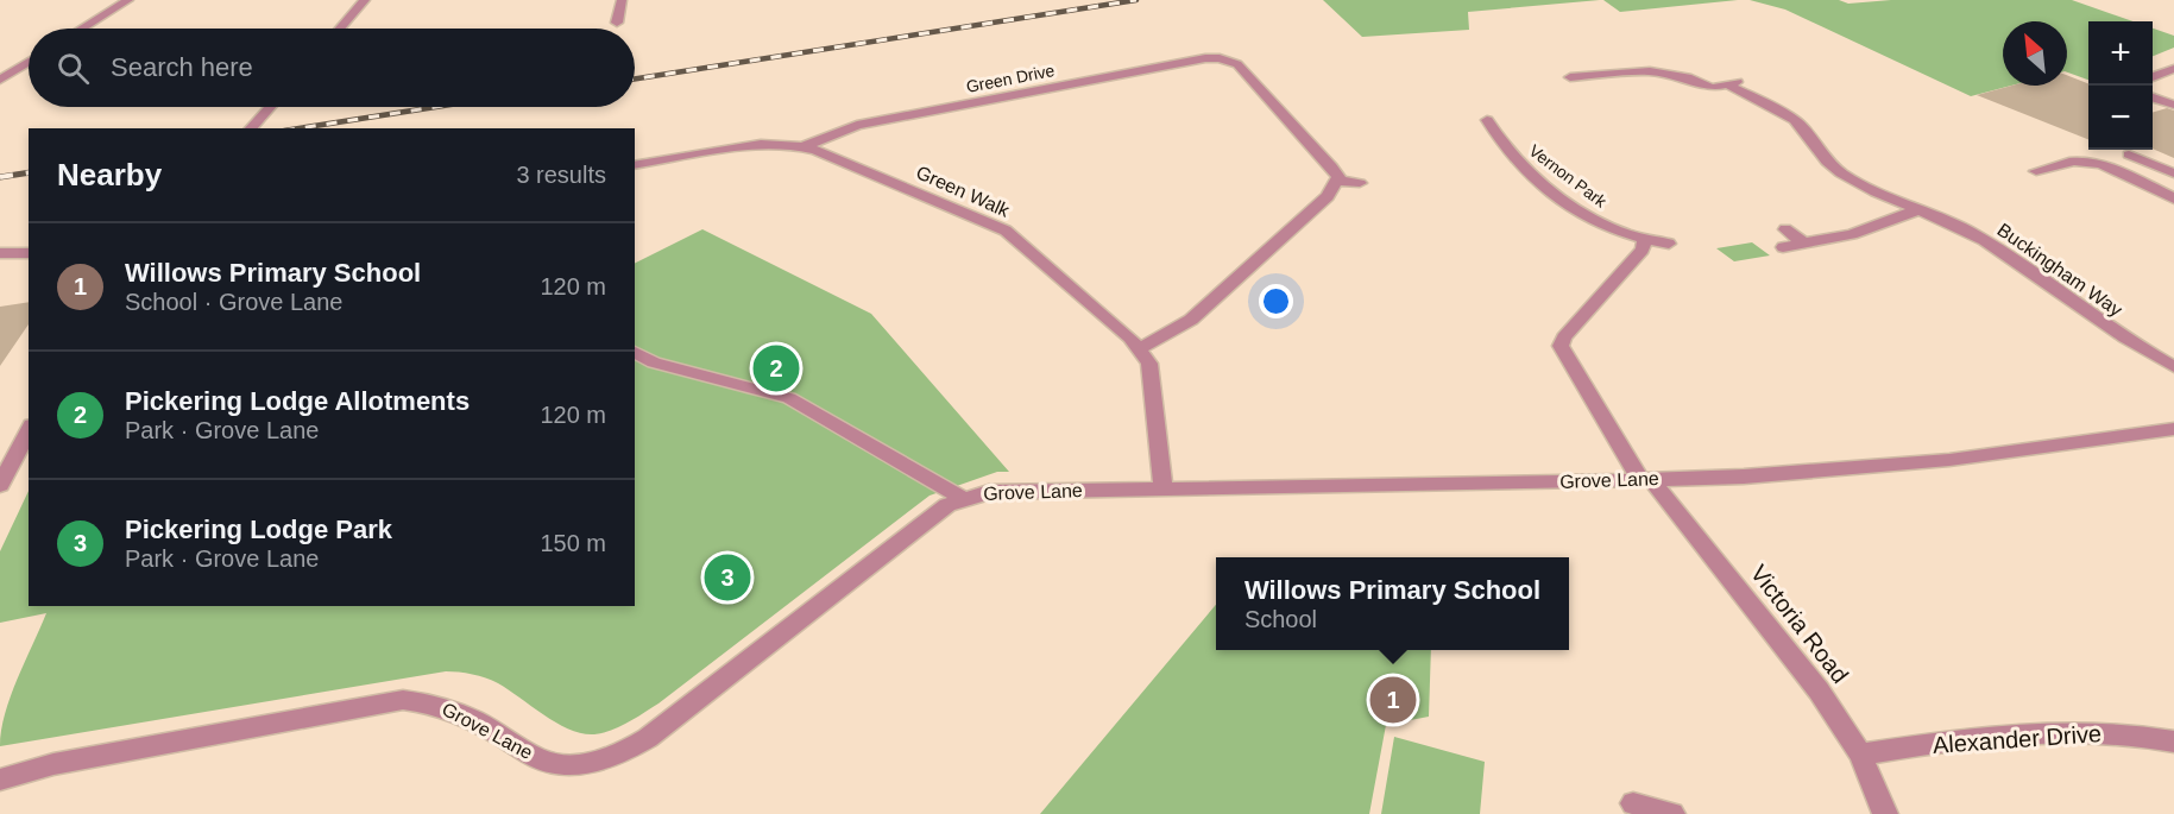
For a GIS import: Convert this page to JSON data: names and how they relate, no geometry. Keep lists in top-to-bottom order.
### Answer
{
  "streets": {
    "street": [
      "Green Drive",
      "Vernon Park",
      "Green Walk",
      "Buckingham Way",
      "Grove Lane",
      "Victoria Road",
      "Alexander Drive"
    ]
  },
  "crossings": [
    ["Green Drive", "Green Walk"],
    ["Vernon Park", "Victoria Road"],
    ["Green Walk", "Grove Lane"],
    ["Grove Lane", "Victoria Road"],
    ["Victoria Road", "Alexander Drive"]
  ],
  "north": "top left",
  "page": {
    "map_buttons": ["+", "−"],
    "search": "Search here",
    "heading": ["Nearby", "3 results"],
    "list": [
      {
        "mark": "1",
        "name": "Willows Primary School",
        "note": "School · Grove Lane",
        "value": "120 m"
      },
      {
        "mark": "2",
        "name": "Pickering Lodge Allotments",
        "note": "Park · Grove Lane",
        "value": "120 m"
      },
      {
        "mark": "3",
        "name": "Pickering Lodge Park",
        "note": "Park · Grove Lane",
        "value": "150 m"
      }
    ],
    "pins": ["2", "3", "1"],
    "popup": ["Willows Primary School", "School"]
  }
}
